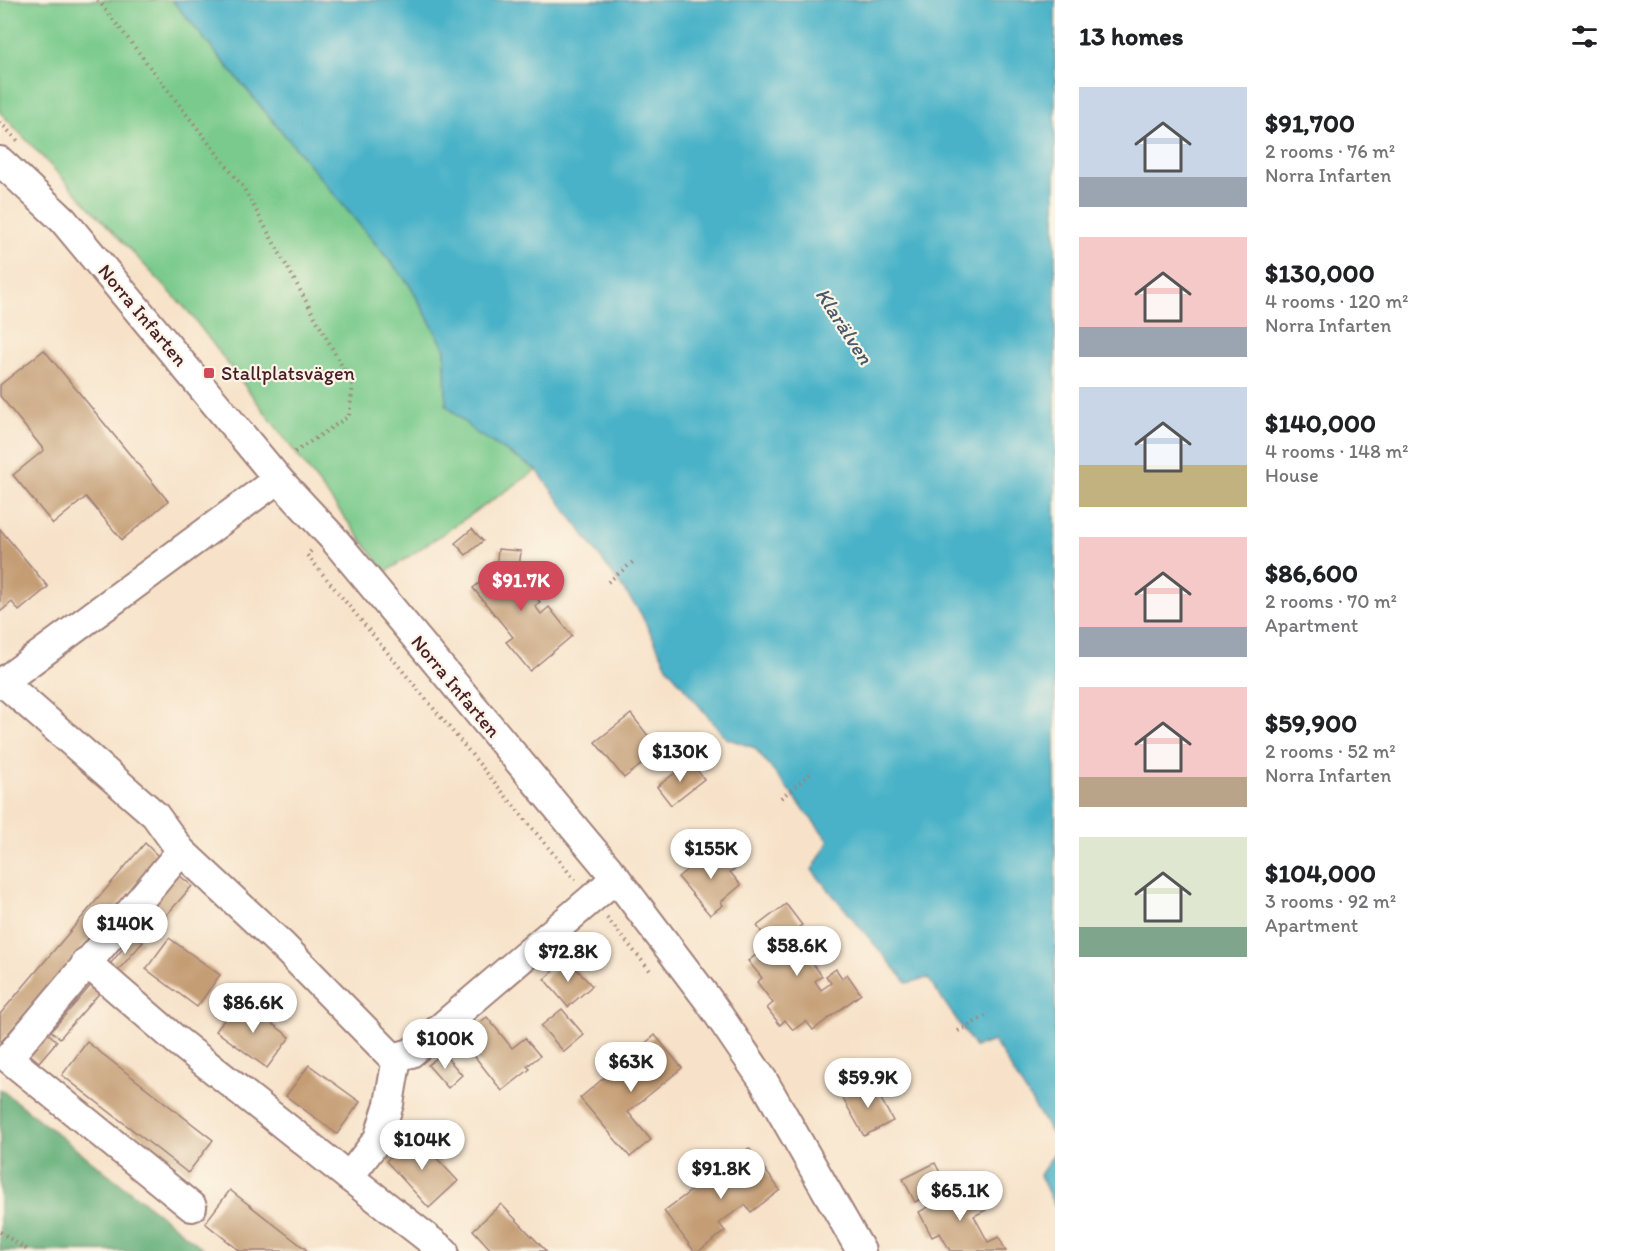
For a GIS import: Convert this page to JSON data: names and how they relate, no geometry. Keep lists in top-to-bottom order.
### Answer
{
  "streets": {
    "street": ["Norra Infarten"]
  },
  "water": ["Klarälven"],
  "places": {
    "transit": ["Stallplatsvägen"]
  },
  "page": {
    "heading": "13 homes",
    "list": [
      {
        "name": "$91,700",
        "note": "2 rooms · 76 m² · Norra Infarten"
      },
      {
        "name": "$130,000",
        "note": "4 rooms · 120 m² · Norra Infarten"
      },
      {
        "name": "$140,000",
        "note": "4 rooms · 148 m² · House"
      },
      {
        "name": "$86,600",
        "note": "2 rooms · 70 m² · Apartment"
      },
      {
        "name": "$59,900",
        "note": "2 rooms · 52 m² · Norra Infarten"
      },
      {
        "name": "$104,000",
        "note": "3 rooms · 92 m² · Apartment"
      }
    ],
    "price": [
      "$91.7K",
      "$130K",
      "$155K",
      "$140K",
      "$58.6K",
      "$72.8K",
      "$86.6K",
      "$100K",
      "$63K",
      "$59.9K",
      "$104K",
      "$91.8K",
      "$65.1K"
    ]
  }
}
